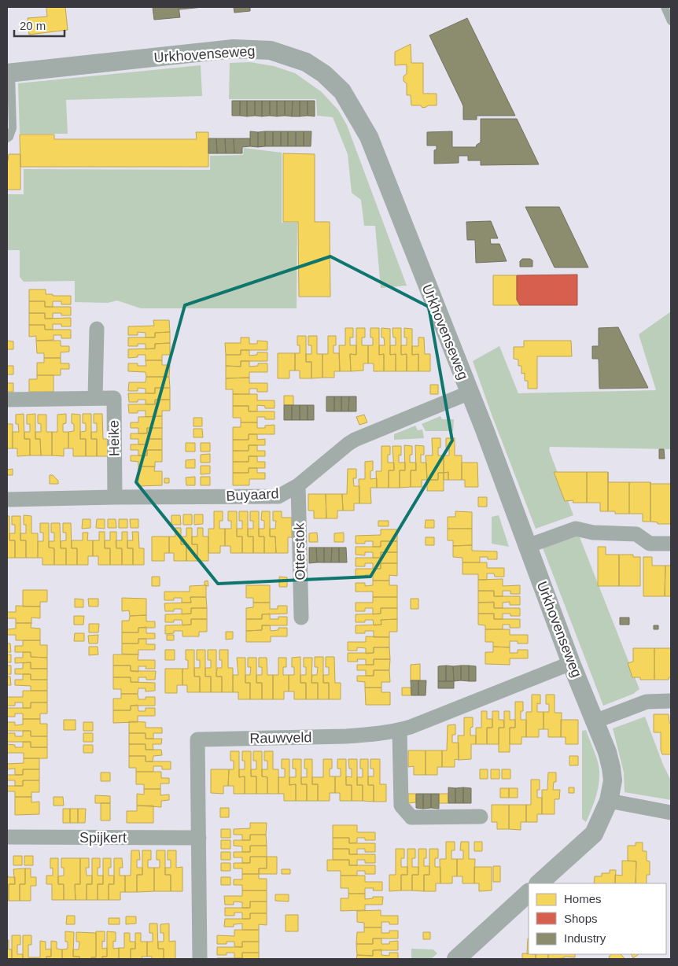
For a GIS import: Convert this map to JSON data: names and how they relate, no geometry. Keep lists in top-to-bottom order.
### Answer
{
  "streets": {
    "street": [
      "Urkhovenseweg",
      "Heike",
      "Buyaard",
      "Otterstok",
      "Rauwveld",
      "Spijkert"
    ]
  },
  "crossings": [
    ["Urkhovenseweg", "Buyaard"],
    ["Urkhovenseweg", "Rauwveld"],
    ["Heike", "Buyaard"],
    ["Buyaard", "Otterstok"],
    ["Rauwveld", "Spijkert"]
  ],
  "legend": ["Homes", "Shops", "Industry"],
  "scale_bar": "20 m"
}
